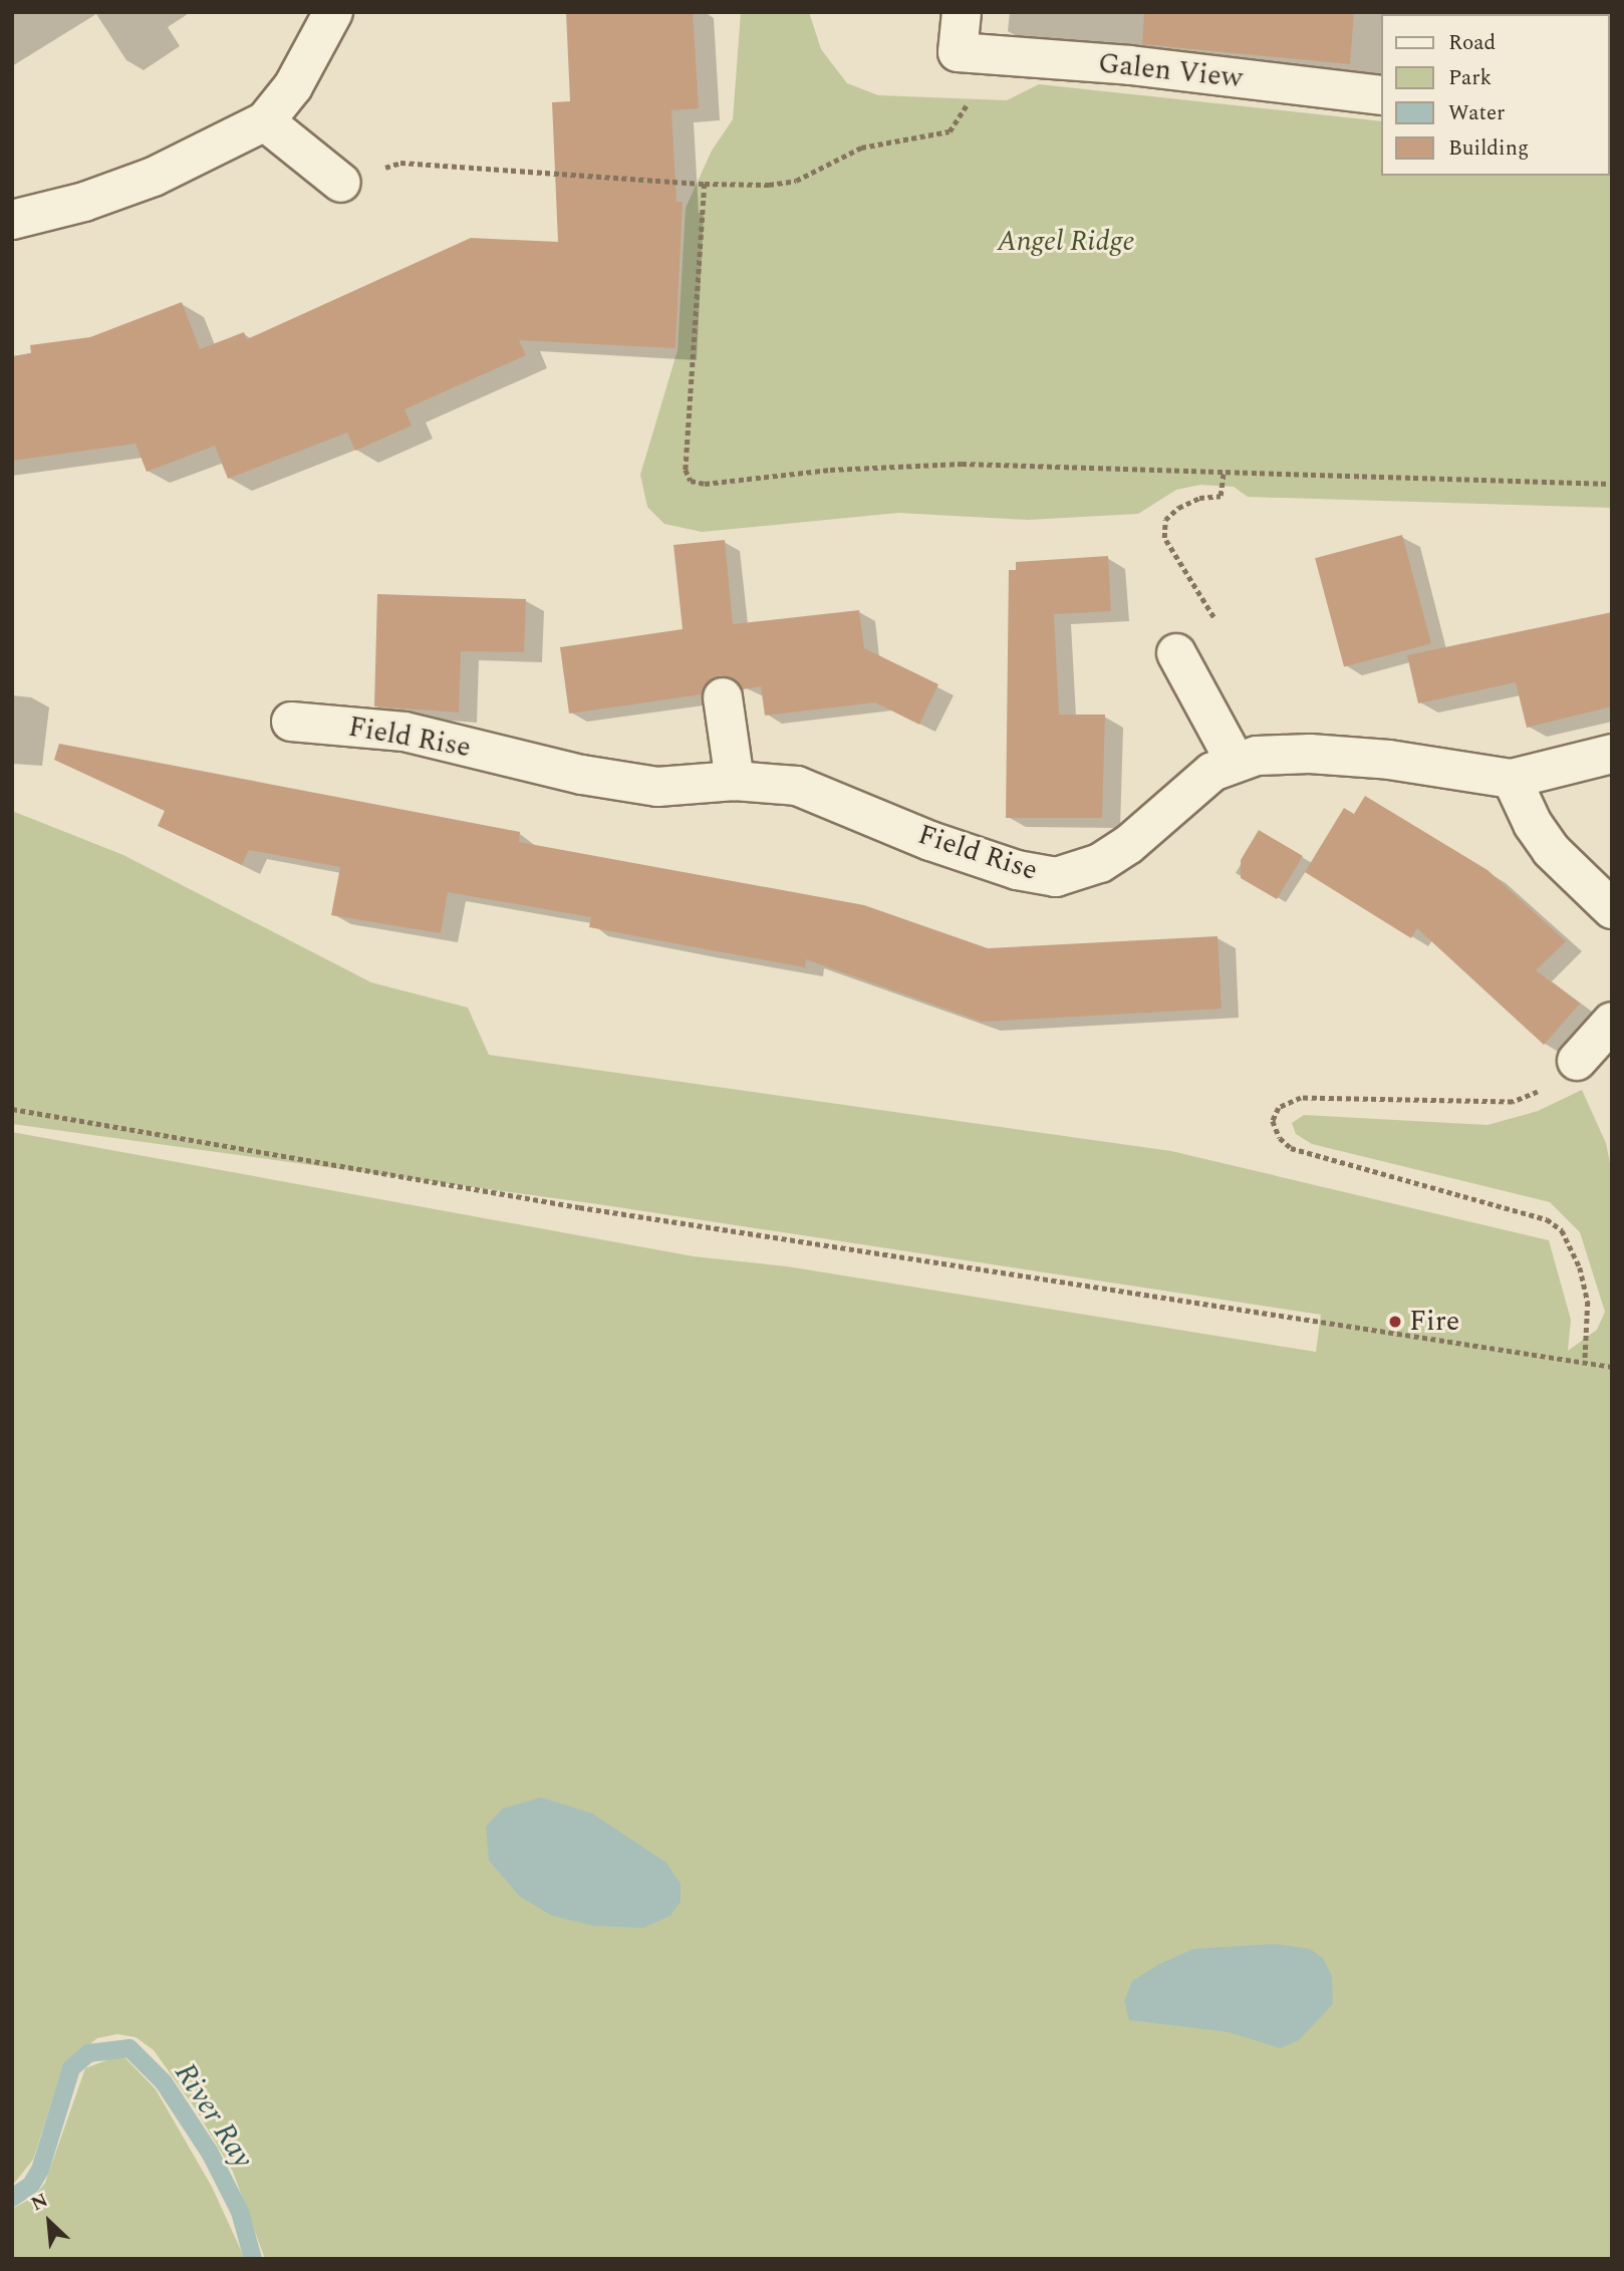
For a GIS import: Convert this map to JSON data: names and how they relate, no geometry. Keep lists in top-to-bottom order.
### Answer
{
  "streets": {
    "street": ["Galen View", "Field Rise"]
  },
  "water": ["River Ray"],
  "parks": ["Angel Ridge"],
  "places": ["Fire"],
  "legend": [
    "Road",
    "Park",
    "Water",
    "Building"
  ],
  "north": "top left"
}
